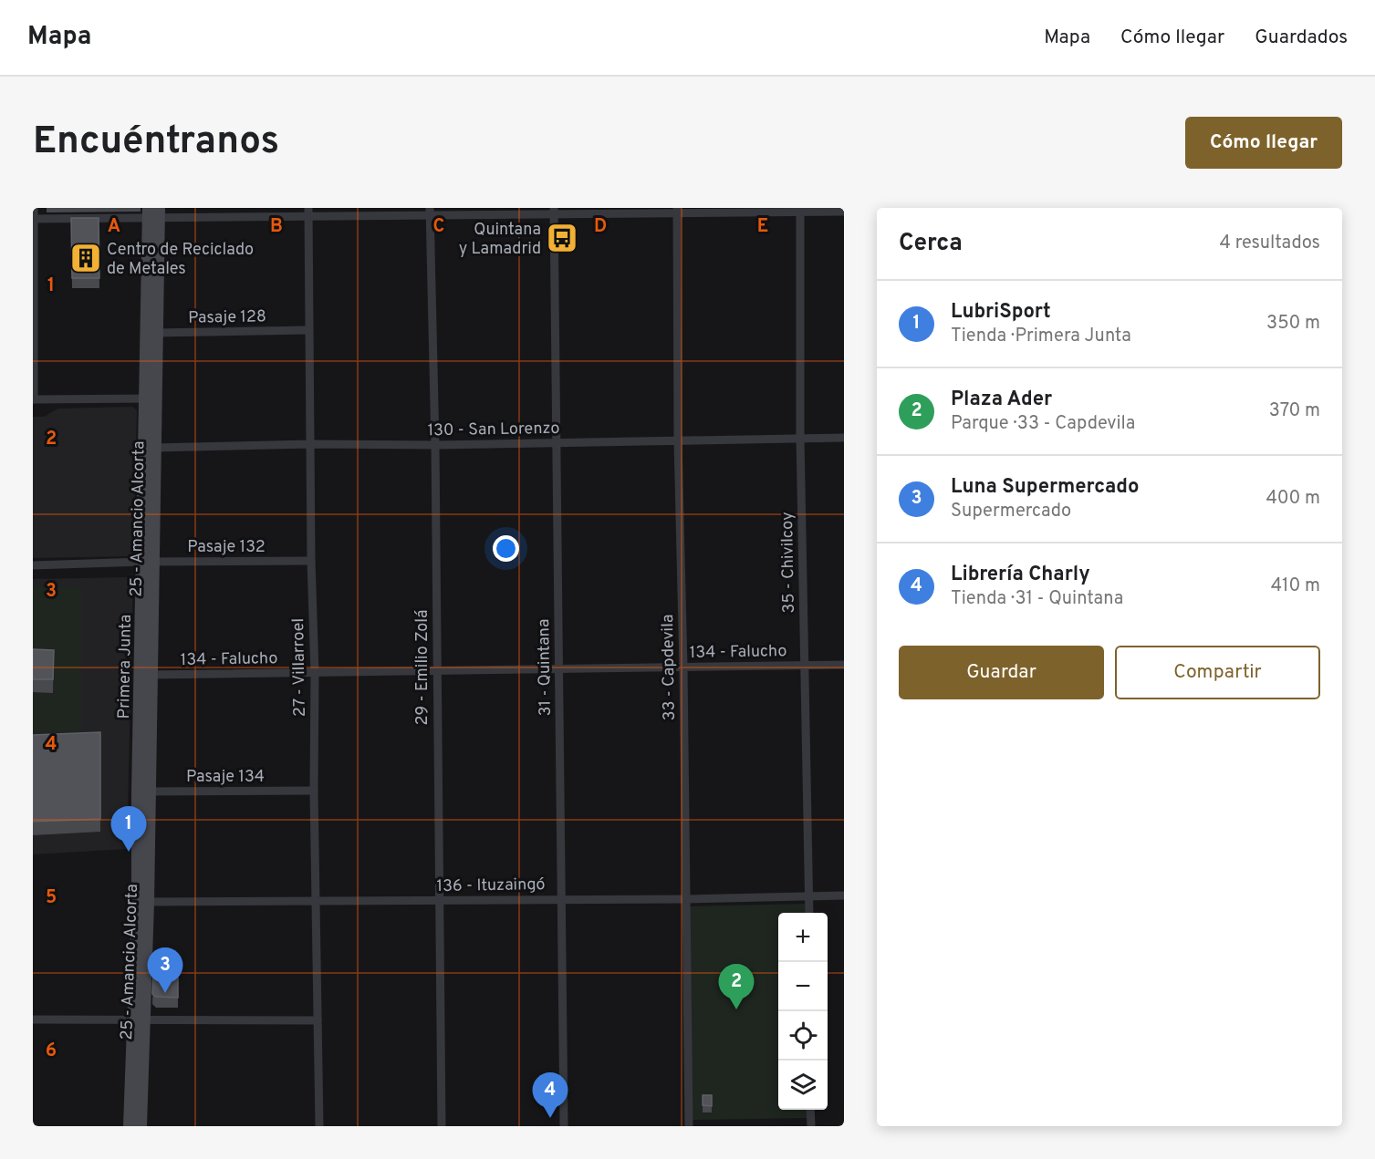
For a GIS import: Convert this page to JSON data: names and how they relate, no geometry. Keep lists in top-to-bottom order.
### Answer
{
  "streets": {
    "main road": ["25 - Amancio Alcorta", "Primera Junta"],
    "street": [
      "Pasaje 128",
      "130 - San Lorenzo",
      "Pasaje 132",
      "35 - Chivilcoy",
      "134 - Falucho",
      "27 - Villarroel",
      "29 - Emilio Zolá",
      "31 - Quintana",
      "33 - Capdevila",
      "Pasaje 134",
      "136 - Ituzaingó"
    ]
  },
  "crossings": [
    ["Pasaje 128", "Primera Junta"],
    ["Pasaje 128", "27 - Villarroel"],
    ["130 - San Lorenzo", "35 - Chivilcoy"],
    ["130 - San Lorenzo", "Primera Junta"],
    ["130 - San Lorenzo", "27 - Villarroel"],
    ["130 - San Lorenzo", "29 - Emilio Zolá"],
    ["130 - San Lorenzo", "31 - Quintana"],
    ["130 - San Lorenzo", "33 - Capdevila"],
    ["25 - Amancio Alcorta", "Primera Junta"],
    ["25 - Amancio Alcorta", "136 - Ituzaingó"],
    ["Pasaje 132", "Primera Junta"],
    ["Pasaje 132", "27 - Villarroel"],
    ["35 - Chivilcoy", "134 - Falucho"],
    ["35 - Chivilcoy", "136 - Ituzaingó"],
    ["134 - Falucho", "Primera Junta"],
    ["134 - Falucho", "27 - Villarroel"],
    ["134 - Falucho", "29 - Emilio Zolá"],
    ["134 - Falucho", "31 - Quintana"],
    ["134 - Falucho", "33 - Capdevila"],
    ["Primera Junta", "Pasaje 134"],
    ["Primera Junta", "136 - Ituzaingó"],
    ["27 - Villarroel", "Pasaje 134"],
    ["27 - Villarroel", "136 - Ituzaingó"],
    ["29 - Emilio Zolá", "136 - Ituzaingó"],
    ["31 - Quintana", "136 - Ituzaingó"],
    ["33 - Capdevila", "136 - Ituzaingó"]
  ],
  "places": {
    "bus stop": ["Quintana y Lamadrid"],
    "building": ["Centro de Reciclado de Metales"]
  },
  "page": {
    "header": "Mapa",
    "nav": ["Mapa", "Cómo llegar", "Guardados"],
    "buttons": [
      "Cómo llegar",
      ["Guardar", "Compartir"]
    ],
    "title": "Encuéntranos",
    "heading": ["Cerca", "4 resultados"],
    "list": [
      {
        "mark": "1",
        "name": "LubriSport",
        "note": "Tienda · Primera Junta",
        "value": "350 m"
      },
      {
        "mark": "2",
        "name": "Plaza Ader",
        "note": "Parque · 33 - Capdevila",
        "value": "370 m"
      },
      {
        "mark": "3",
        "name": "Luna Supermercado",
        "note": "Supermercado",
        "value": "400 m"
      },
      {
        "mark": "4",
        "name": "Librería Charly",
        "note": "Tienda · 31 - Quintana",
        "value": "410 m"
      }
    ],
    "pins": [
      "1",
      "3",
      "2",
      "4"
    ],
    "map_buttons": ["+", "−"]
  },
  "grid": {
    "columns": [
      "A",
      "B",
      "C",
      "D",
      "E"
    ],
    "rows": [
      "1",
      "2",
      "3",
      "4",
      "5",
      "6"
    ]
  }
}
